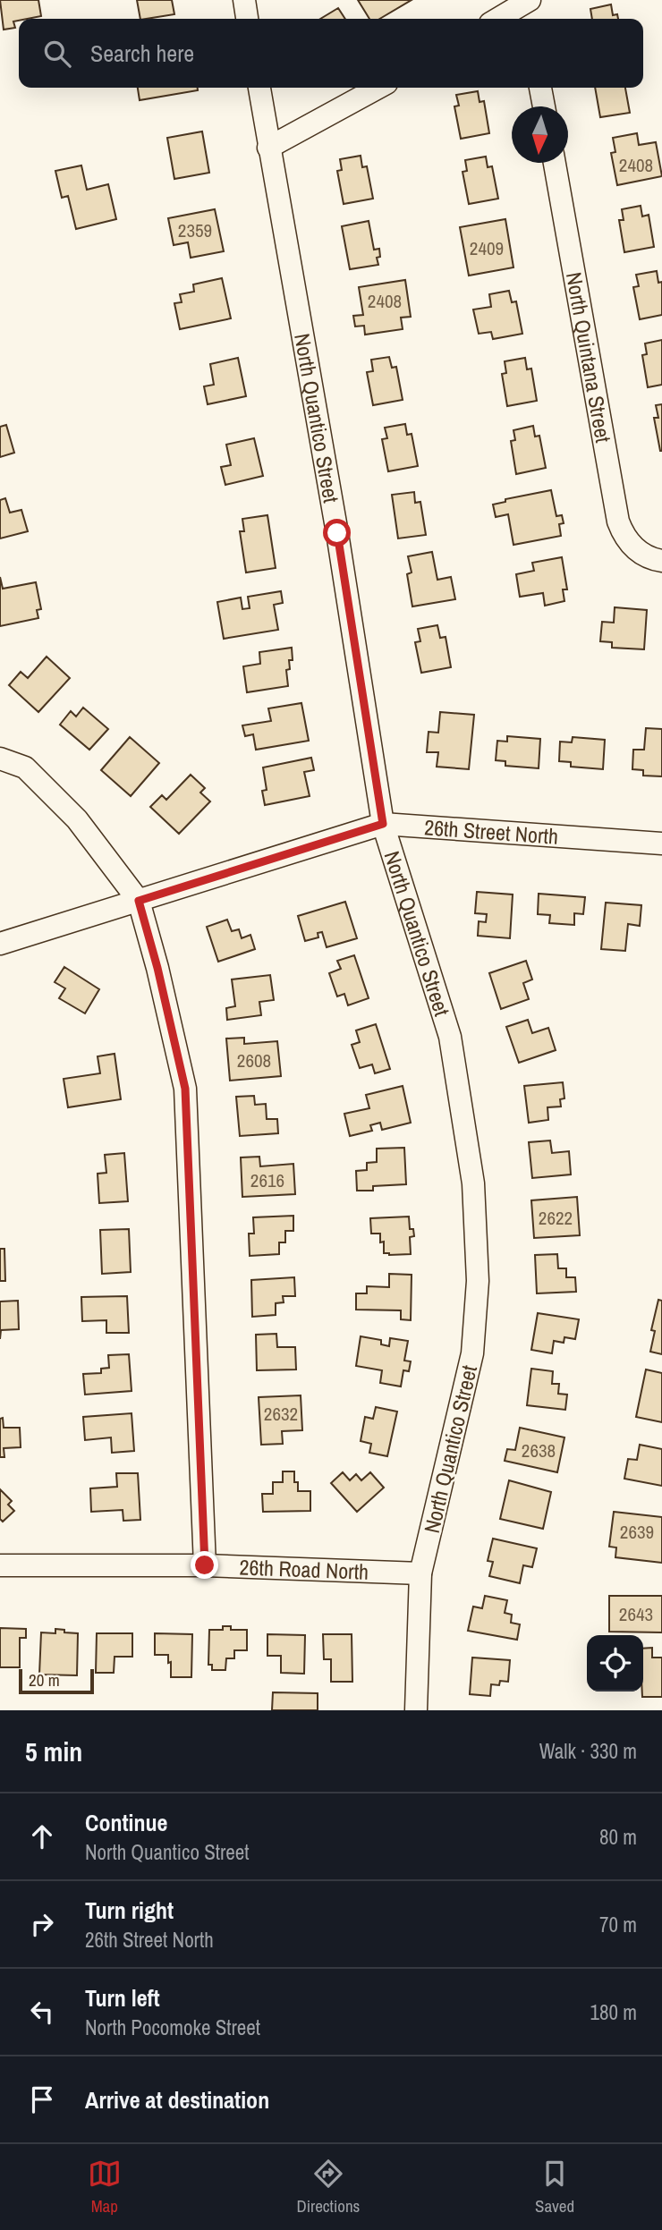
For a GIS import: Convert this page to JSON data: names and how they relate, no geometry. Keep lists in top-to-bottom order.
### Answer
{
  "streets": {
    "street": [
      "North Quintana Street",
      "North Quantico Street",
      "26th Street North",
      "26th Road North"
    ]
  },
  "crossings": [
    ["North Quantico Street", "26th Street North"],
    ["North Quantico Street", "26th Road North"]
  ],
  "house_numbers": [
    "2408",
    "2359",
    "2409",
    "2408",
    "2608",
    "2616",
    "2622",
    "2632",
    "2638",
    "2639",
    "2643"
  ],
  "scale_bar": "20 m",
  "north": "bottom",
  "page": {
    "search": "Search here",
    "scale": "20 m",
    "heading": ["5 min", "Walk · 330 m"],
    "list": [
      ["Continue", "North Quantico Street", "80 m"],
      ["Turn right", "26th Street North", "70 m"],
      ["Turn left", "North Pocomoke Street", "180 m"],
      "Arrive at destination"
    ],
    "nav": ["Map", "Directions", "Saved"]
  }
}
